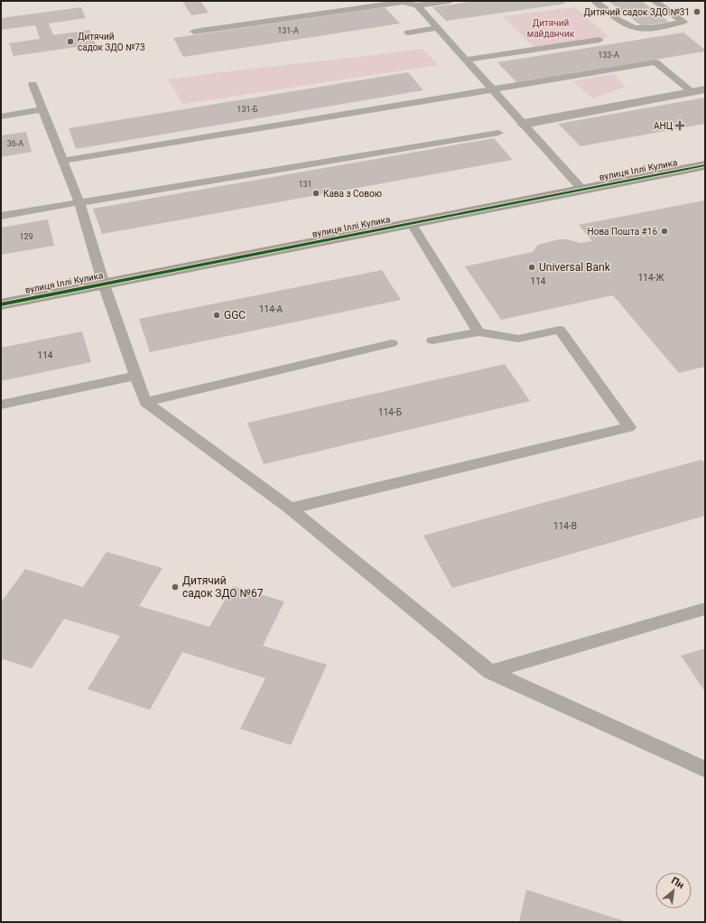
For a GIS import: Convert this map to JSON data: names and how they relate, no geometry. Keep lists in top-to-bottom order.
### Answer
{
  "streets": {
    "street": ["вулиця Іллі Кулика"]
  },
  "parks": ["Дитячий майданчик"],
  "places": {
    "other": [
      "Дитячий садок ЗДО №31",
      "Дитячий садок ЗДО №73",
      "Кава з Совою",
      "Нова Пошта #16",
      "Universal Bank",
      "GGC",
      "Дитячий садок ЗДО №67"
    ],
    "health": ["АНЦ"]
  },
  "house_numbers": [
    "131-А",
    "133-А",
    "131-Б",
    "36-А",
    "131",
    "129",
    "114-Ж",
    "114",
    "114-А",
    "114",
    "114-Б",
    "114-В"
  ],
  "north": "top right"
}
